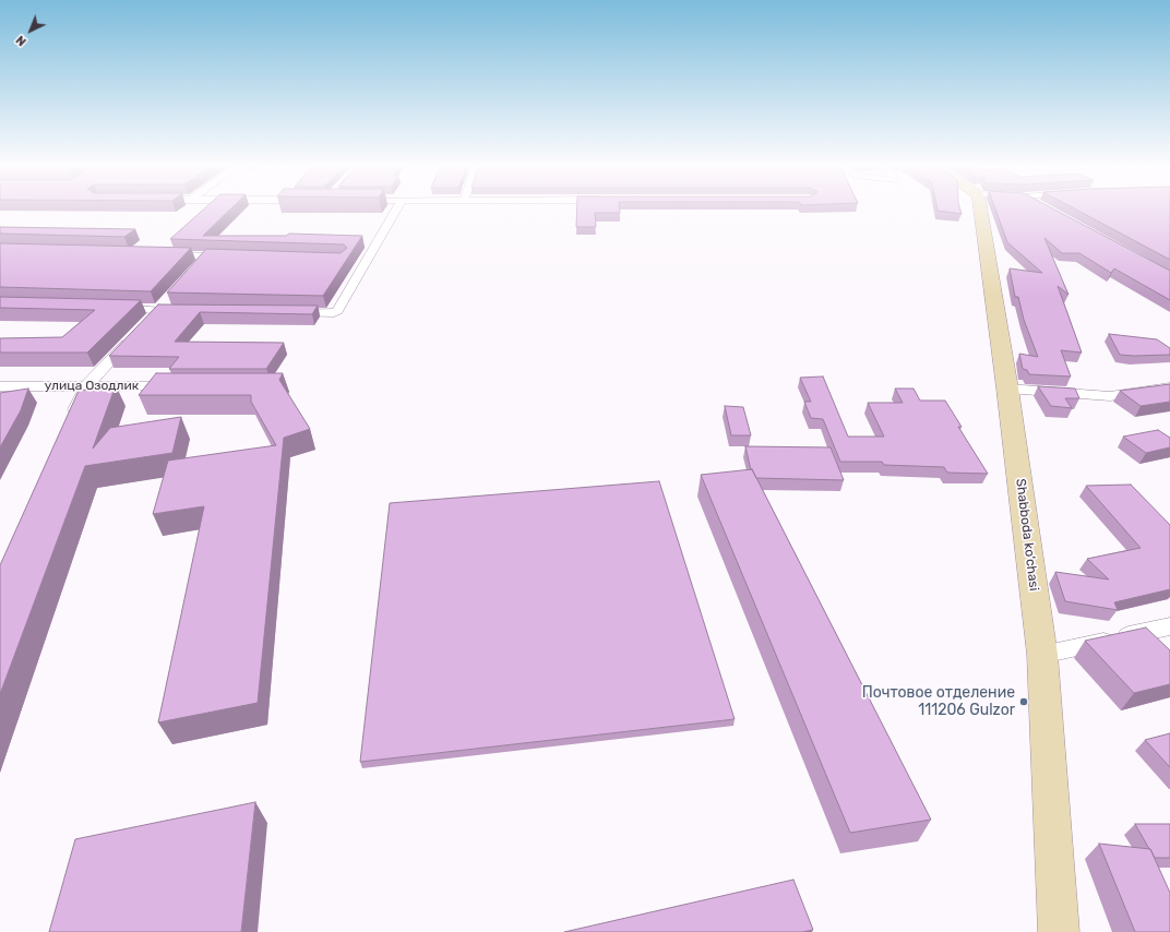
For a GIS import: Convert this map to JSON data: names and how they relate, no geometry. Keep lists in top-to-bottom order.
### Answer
{
  "streets": {
    "street": ["улица Озодлик", "Shabboda ko'chasi"]
  },
  "places": ["Почтовое отделение 111206 Gulzor"],
  "north": "bottom left"
}
